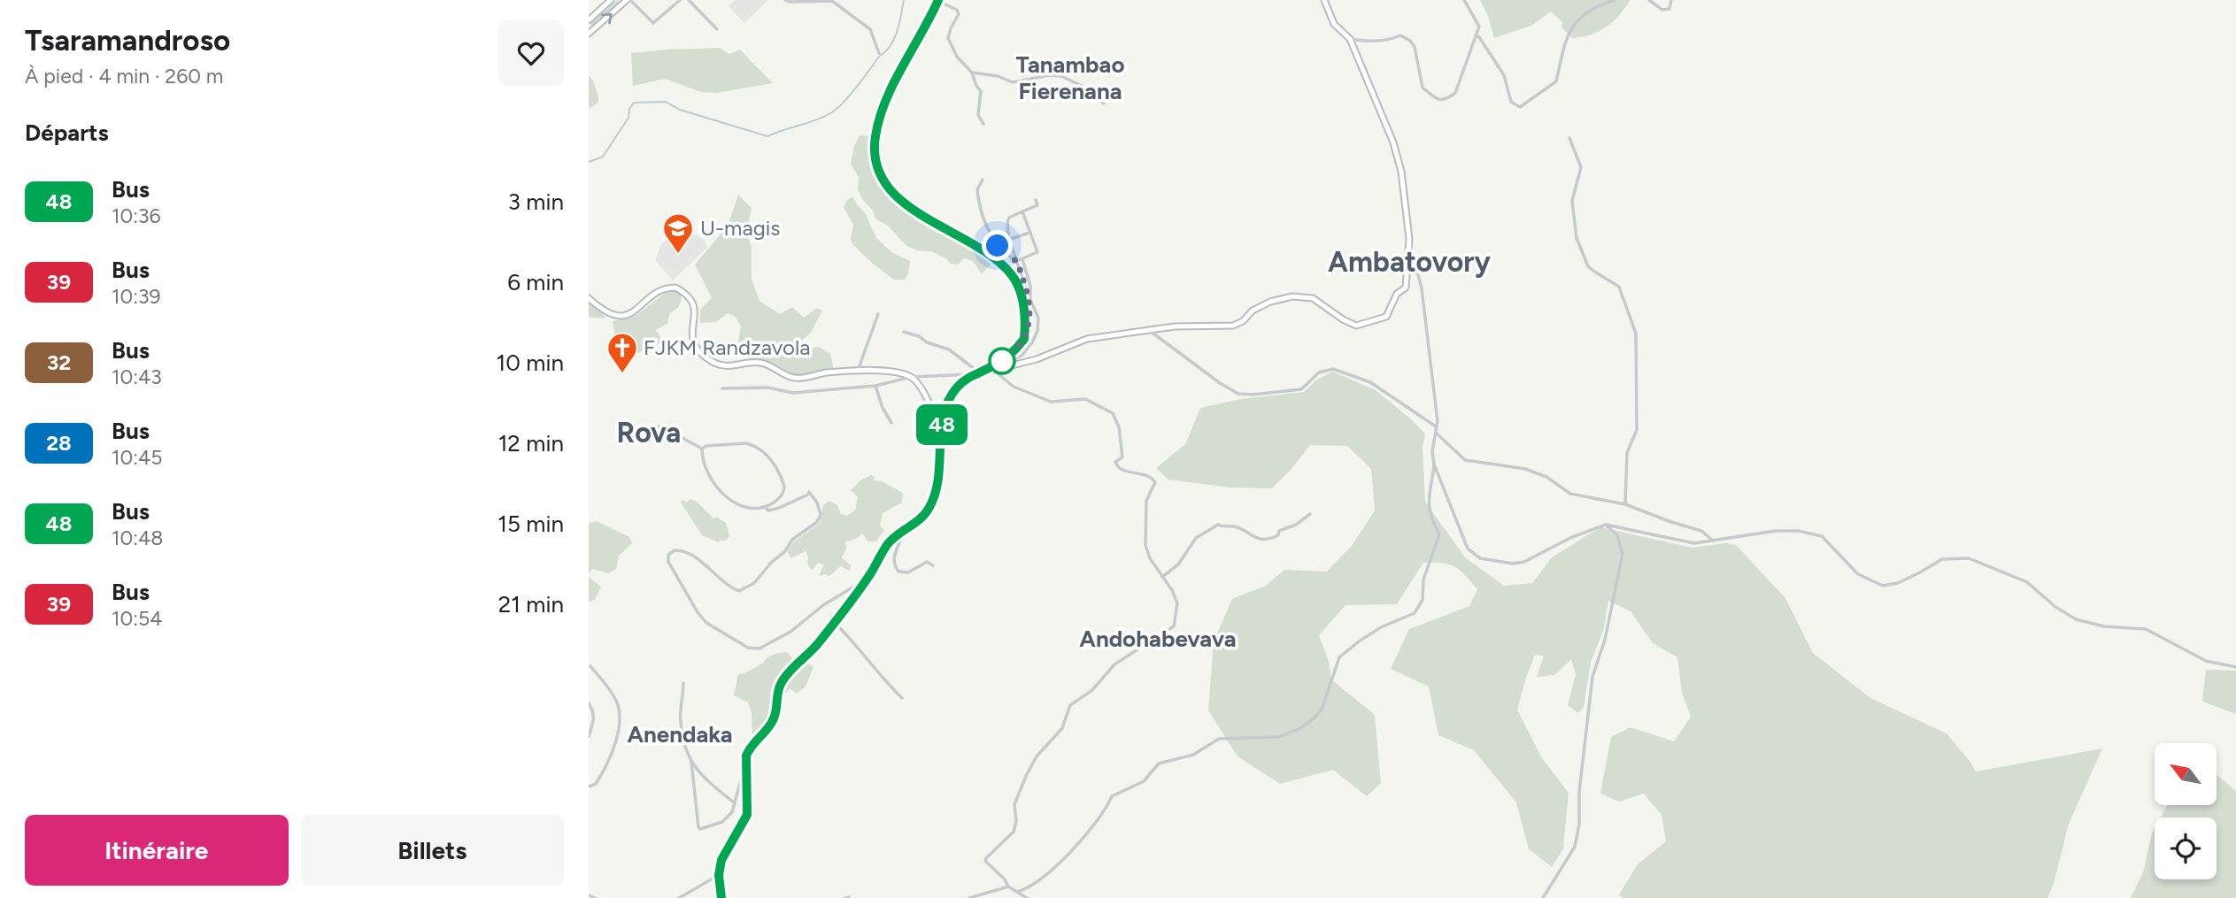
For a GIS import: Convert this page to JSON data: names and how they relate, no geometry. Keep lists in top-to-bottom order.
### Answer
{
  "districts": [
    "Tanambao Fierenana",
    "Ambatovory",
    "Rova",
    "Andohabevava",
    "Anendaka"
  ],
  "places": {
    "school or university": ["U-magis"],
    "church": ["FJKM Randzavola"]
  },
  "lines": ["bus line 48"],
  "north": "top left",
  "page": {
    "heading": [
      ["Tsaramandroso", "À pied · 4 min · 260 m"],
      "Départs"
    ],
    "on_map": "48",
    "list": [
      {
        "mark": "48",
        "name": "Bus",
        "note": "10:36",
        "value": "3 min"
      },
      {
        "mark": "39",
        "name": "Bus",
        "note": "10:39",
        "value": "6 min"
      },
      {
        "mark": "32",
        "name": "Bus",
        "note": "10:43",
        "value": "10 min"
      },
      {
        "mark": "28",
        "name": "Bus",
        "note": "10:45",
        "value": "12 min"
      },
      {
        "mark": "48",
        "name": "Bus",
        "note": "10:48",
        "value": "15 min"
      },
      {
        "mark": "39",
        "name": "Bus",
        "note": "10:54",
        "value": "21 min"
      }
    ],
    "buttons": ["Itinéraire", "Billets"]
  }
}
